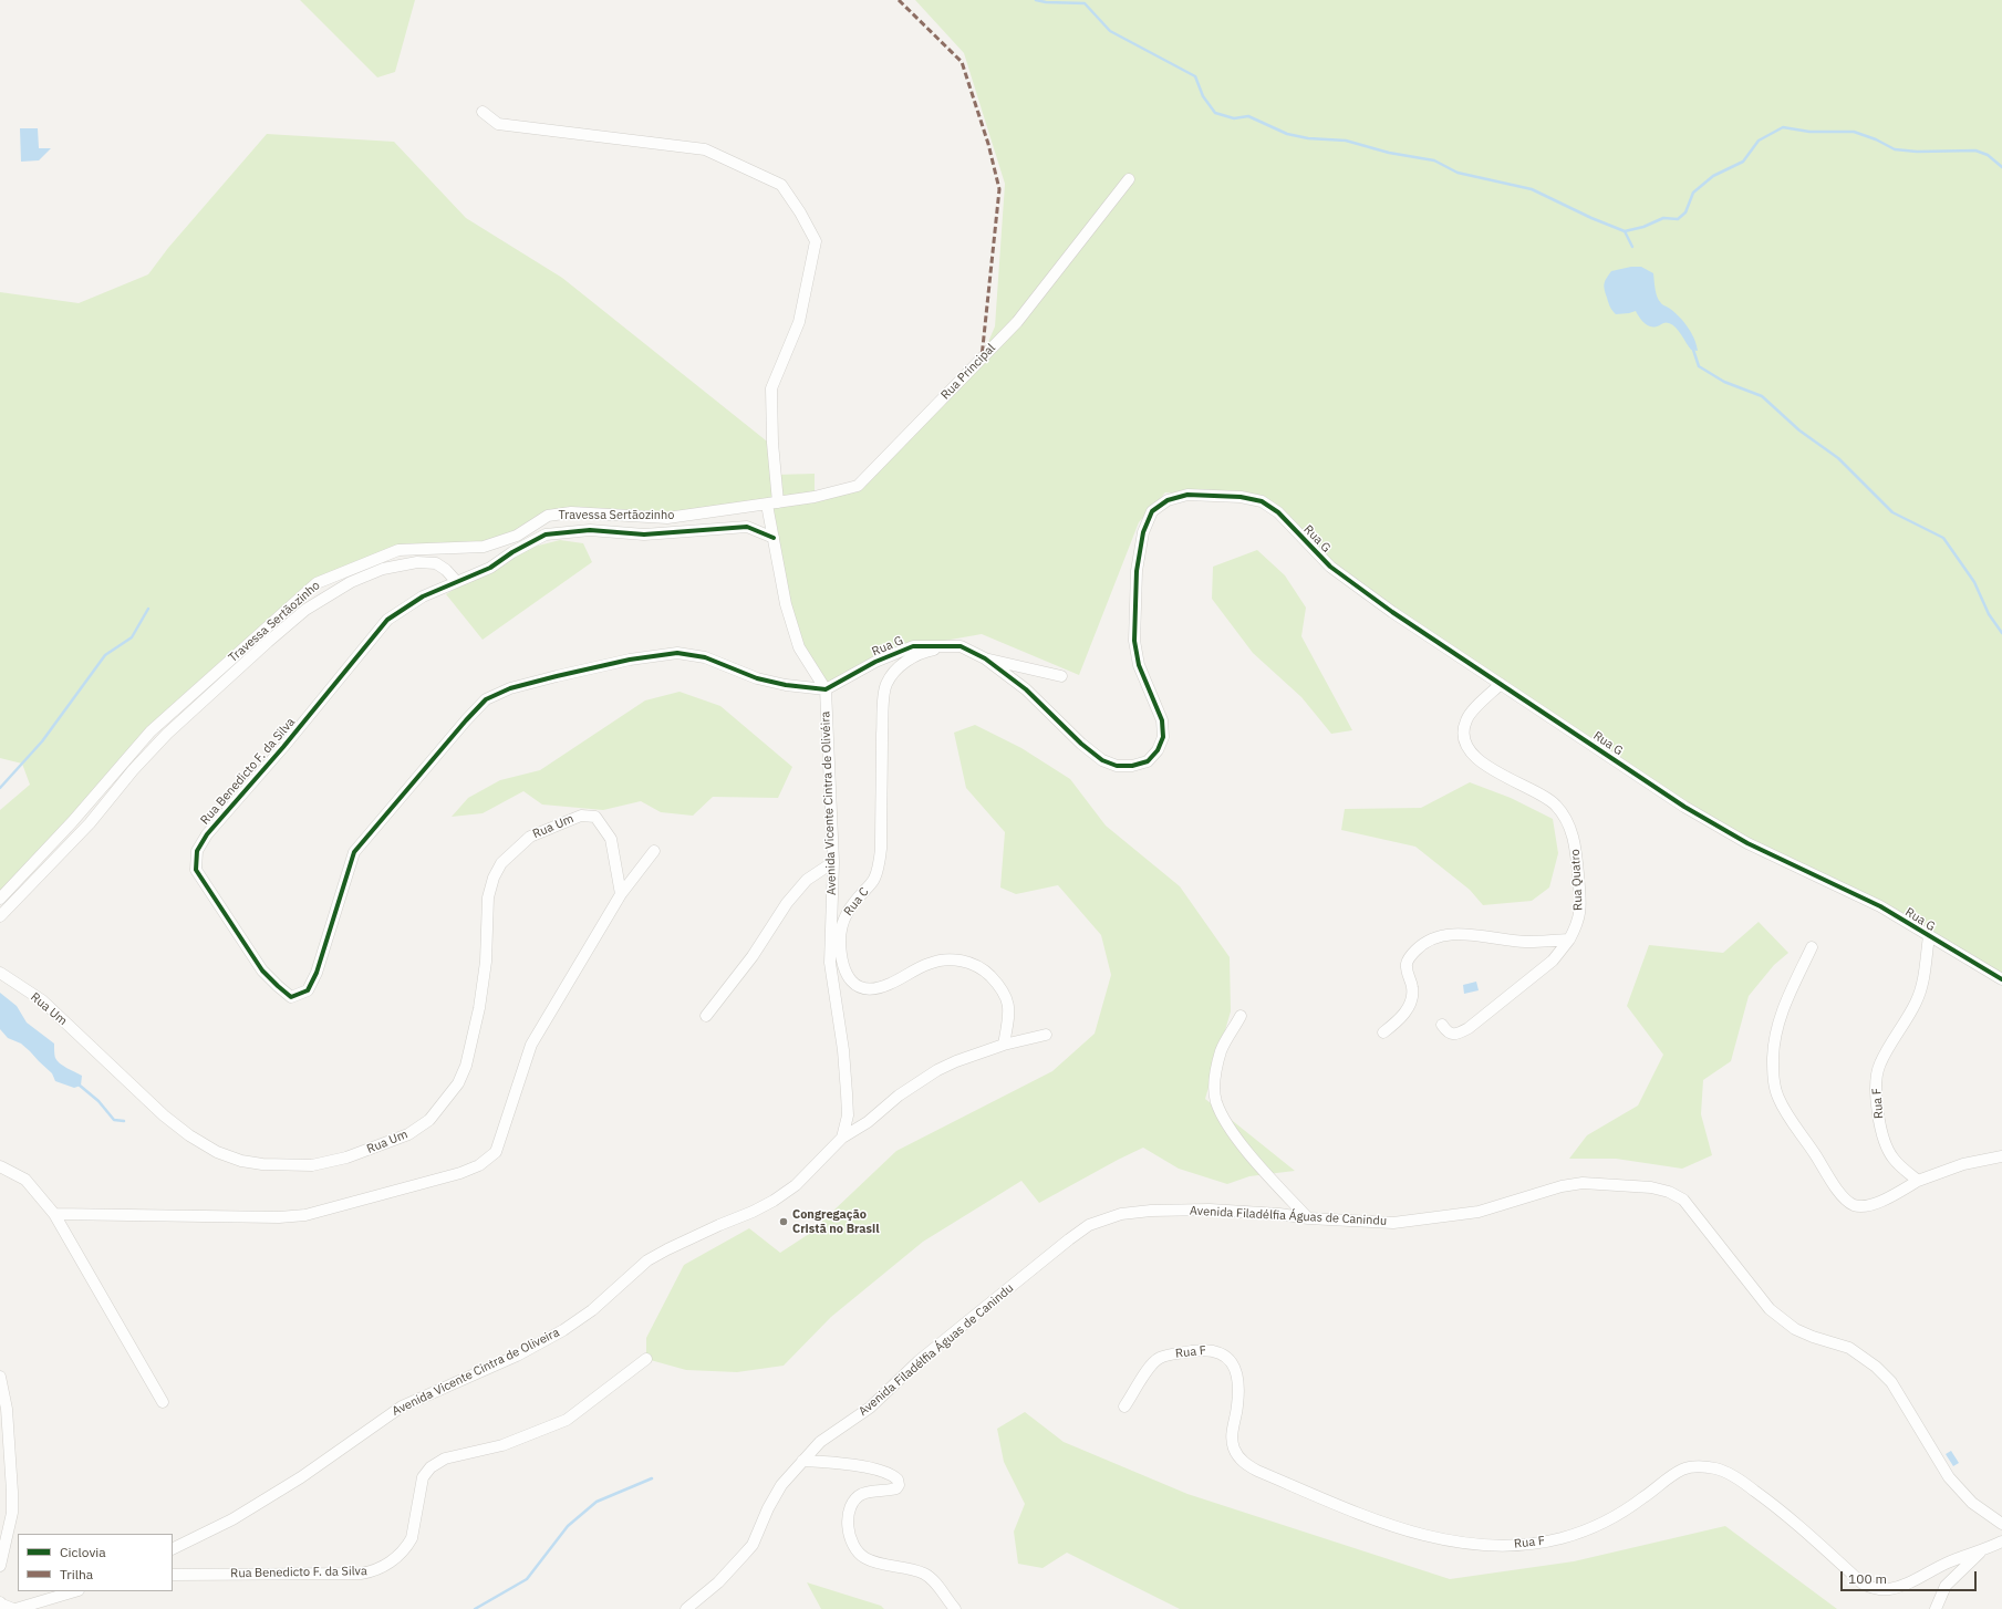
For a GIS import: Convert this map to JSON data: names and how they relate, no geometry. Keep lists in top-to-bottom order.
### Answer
{
  "streets": {
    "street": [
      "Rua Principal",
      "Travessa Sertãozinho",
      "Rua G",
      "Rua Benedicto F. da Silva",
      "Avenida Vicente Cintra de Olivéira",
      "Rua Um",
      "Rua Quatro",
      "Rua C",
      "Rua F",
      "Avenida Filadélfia Águas de Canindu",
      "Avenida Vicente Cintra de Oliveira"
    ]
  },
  "crossings": [
    ["Rua Principal", "Travessa Sertãozinho"],
    ["Rua Principal", "Avenida Vicente Cintra de Olivéira"],
    ["Travessa Sertãozinho", "Avenida Vicente Cintra de Olivéira"],
    ["Rua G", "Rua Benedicto F. da Silva"],
    ["Rua G", "Avenida Vicente Cintra de Olivéira"],
    ["Rua G", "Rua Quatro"],
    ["Rua G", "Rua C"],
    ["Rua G", "Rua F"],
    ["Rua Benedicto F. da Silva", "Avenida Vicente Cintra de Olivéira"],
    ["Avenida Vicente Cintra de Olivéira", "Avenida Vicente Cintra de Oliveira"],
    ["Rua C", "Avenida Vicente Cintra de Oliveira"]
  ],
  "places": ["Congregação Cristã no Brasil"],
  "legend": ["Ciclovia", "Trilha"],
  "scale_bar": "100 m"
}
